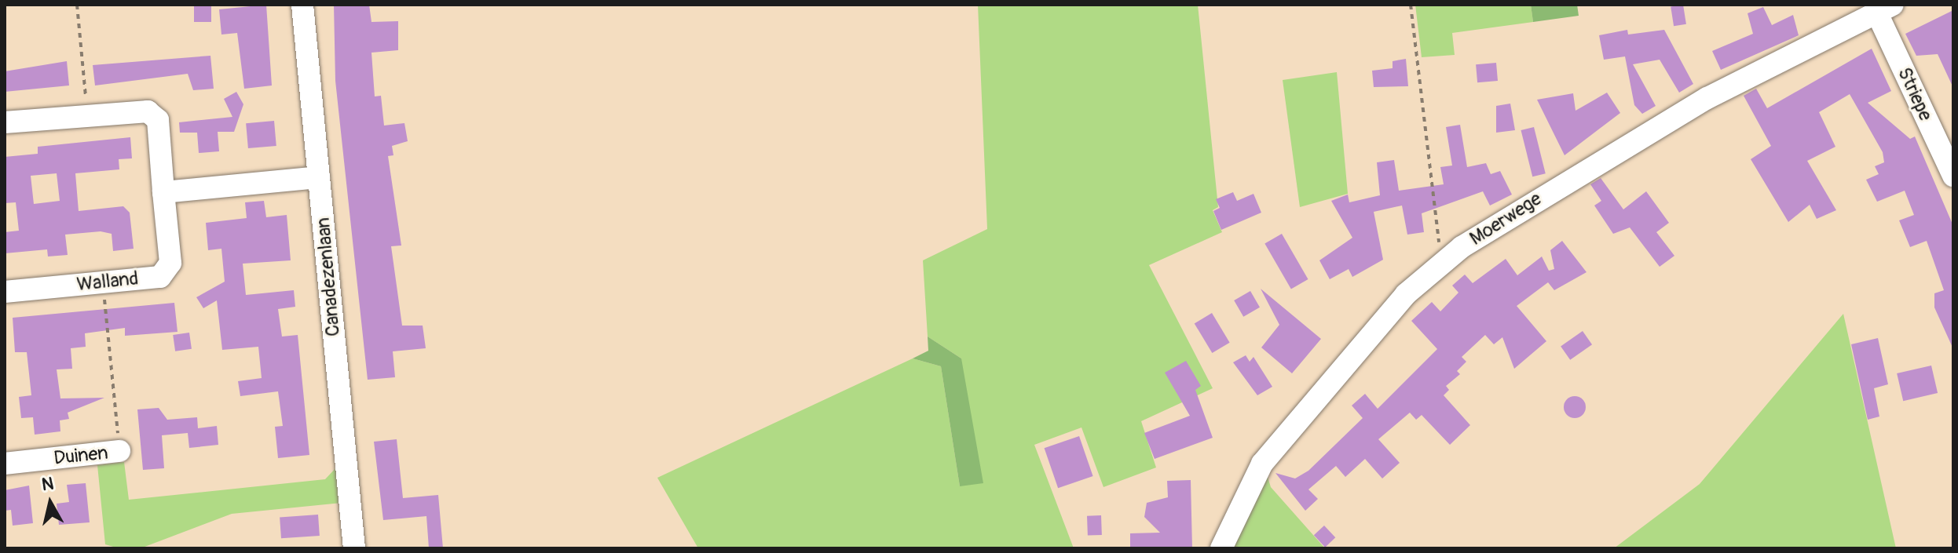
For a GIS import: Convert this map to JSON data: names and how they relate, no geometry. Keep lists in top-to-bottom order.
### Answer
{
  "streets": {
    "street": [
      "Striepe",
      "Moerwege",
      "Canadezenlaan",
      "Walland",
      "Duinen"
    ]
  },
  "crossings": [
    ["Striepe", "Moerwege"]
  ],
  "north": "top"
}
